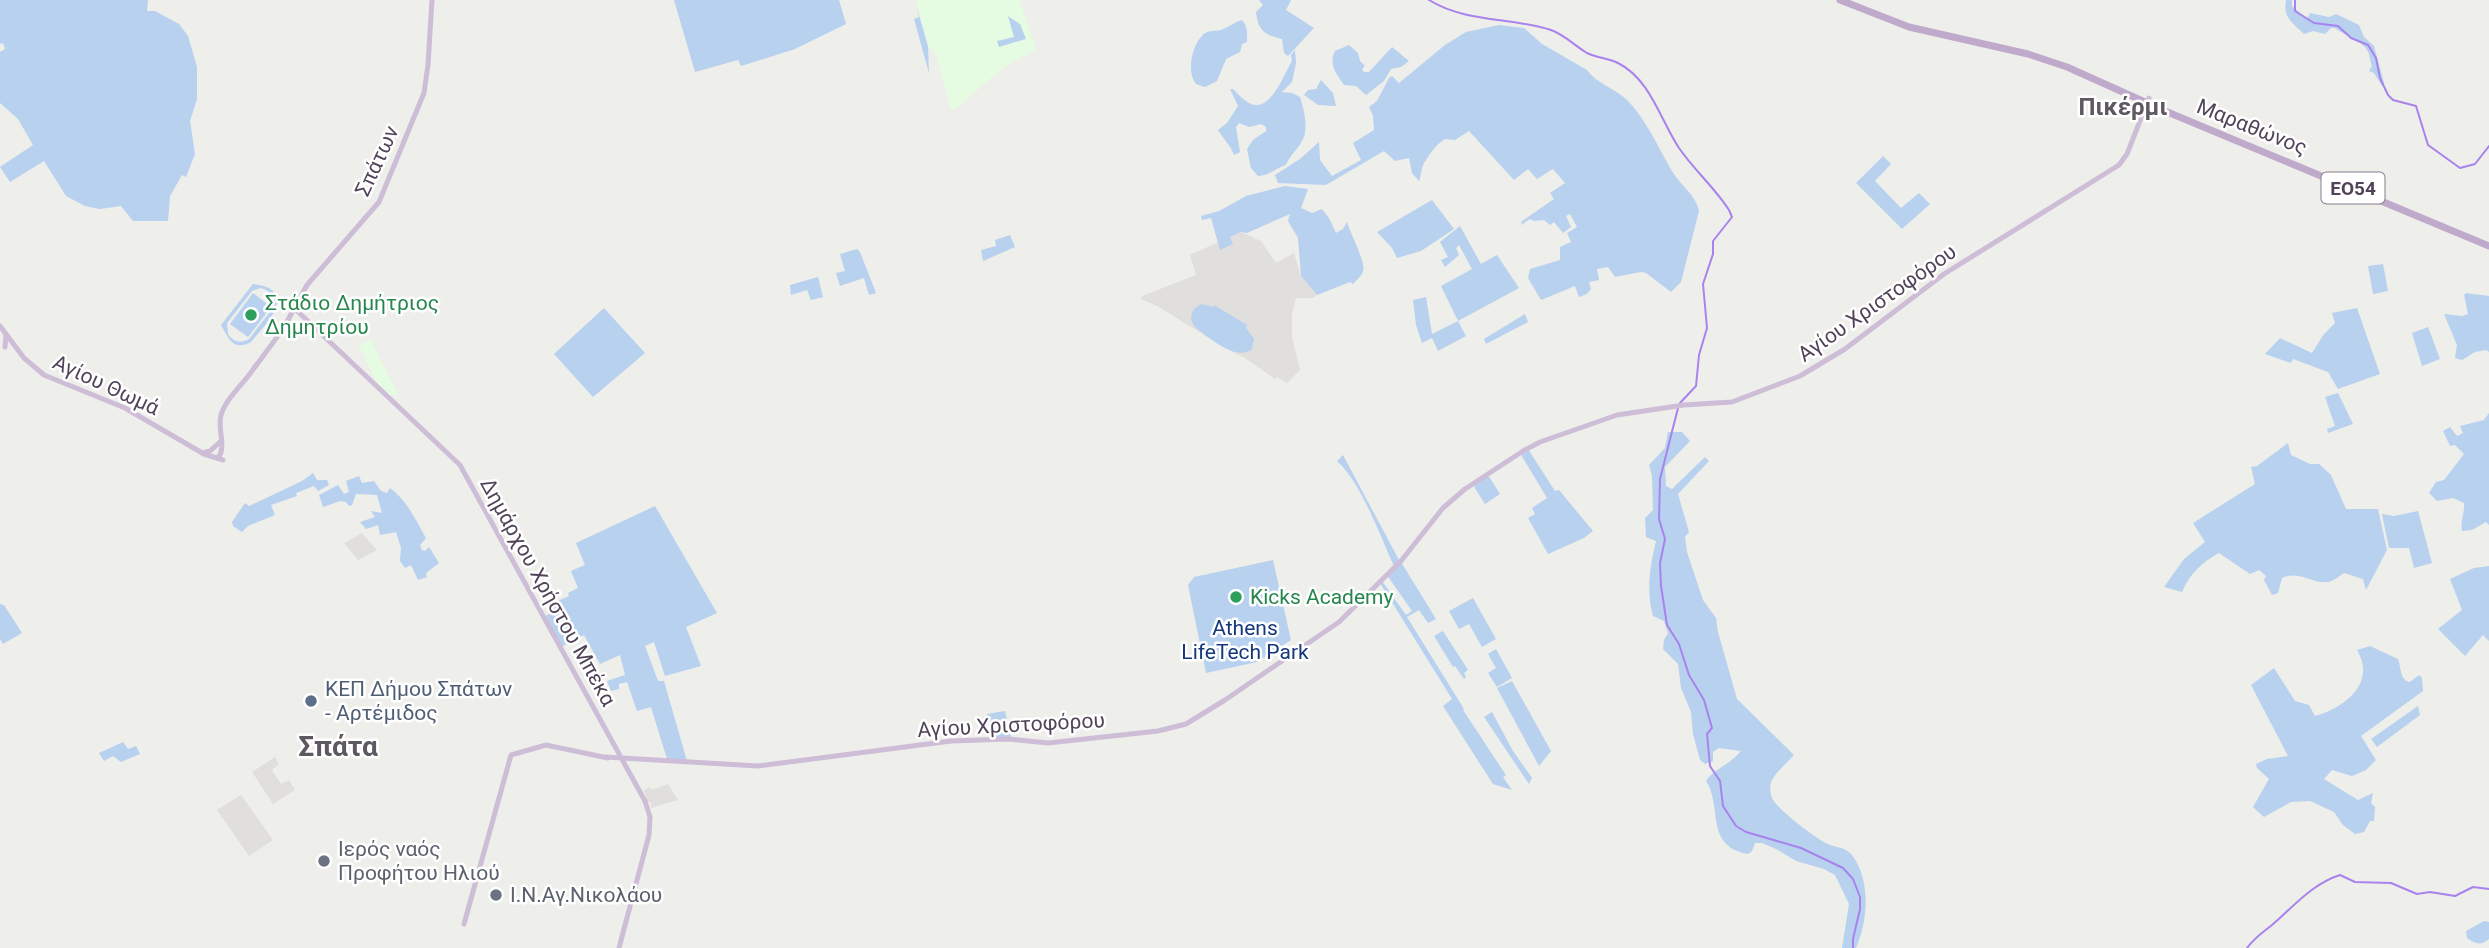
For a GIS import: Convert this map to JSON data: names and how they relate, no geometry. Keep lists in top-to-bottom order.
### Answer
{
  "streets": {
    "main road": [
      "Μαραθώνος",
      "Σπάτων",
      "ΕΟ54",
      "Αγίου Χριστοφόρου",
      "Αγίου Θωμά",
      "Δημάρχου Χρήστου Μπέκα"
    ]
  },
  "crossings": [
    ["Μαραθώνος", "Αγίου Χριστοφόρου"],
    ["Σπάτων", "Αγίου Θωμά"],
    ["Σπάτων", "Δημάρχου Χρήστου Μπέκα"],
    ["Αγίου Χριστοφόρου", "Δημάρχου Χρήστου Μπέκα"]
  ],
  "districts": ["Πικέρμι", "Σπάτα"],
  "parks": ["Athens LifeTech Park"],
  "places": [
    "Στάδιο Δημήτριος Δημητρίου",
    "Kicks Academy",
    "ΚΕΠ Δήμου Σπάτων - Αρτέμιδος",
    "Ιερός ναός Προφήτου Ηλιού",
    "Ι.Ν.Αγ.Νικολάου"
  ]
}
